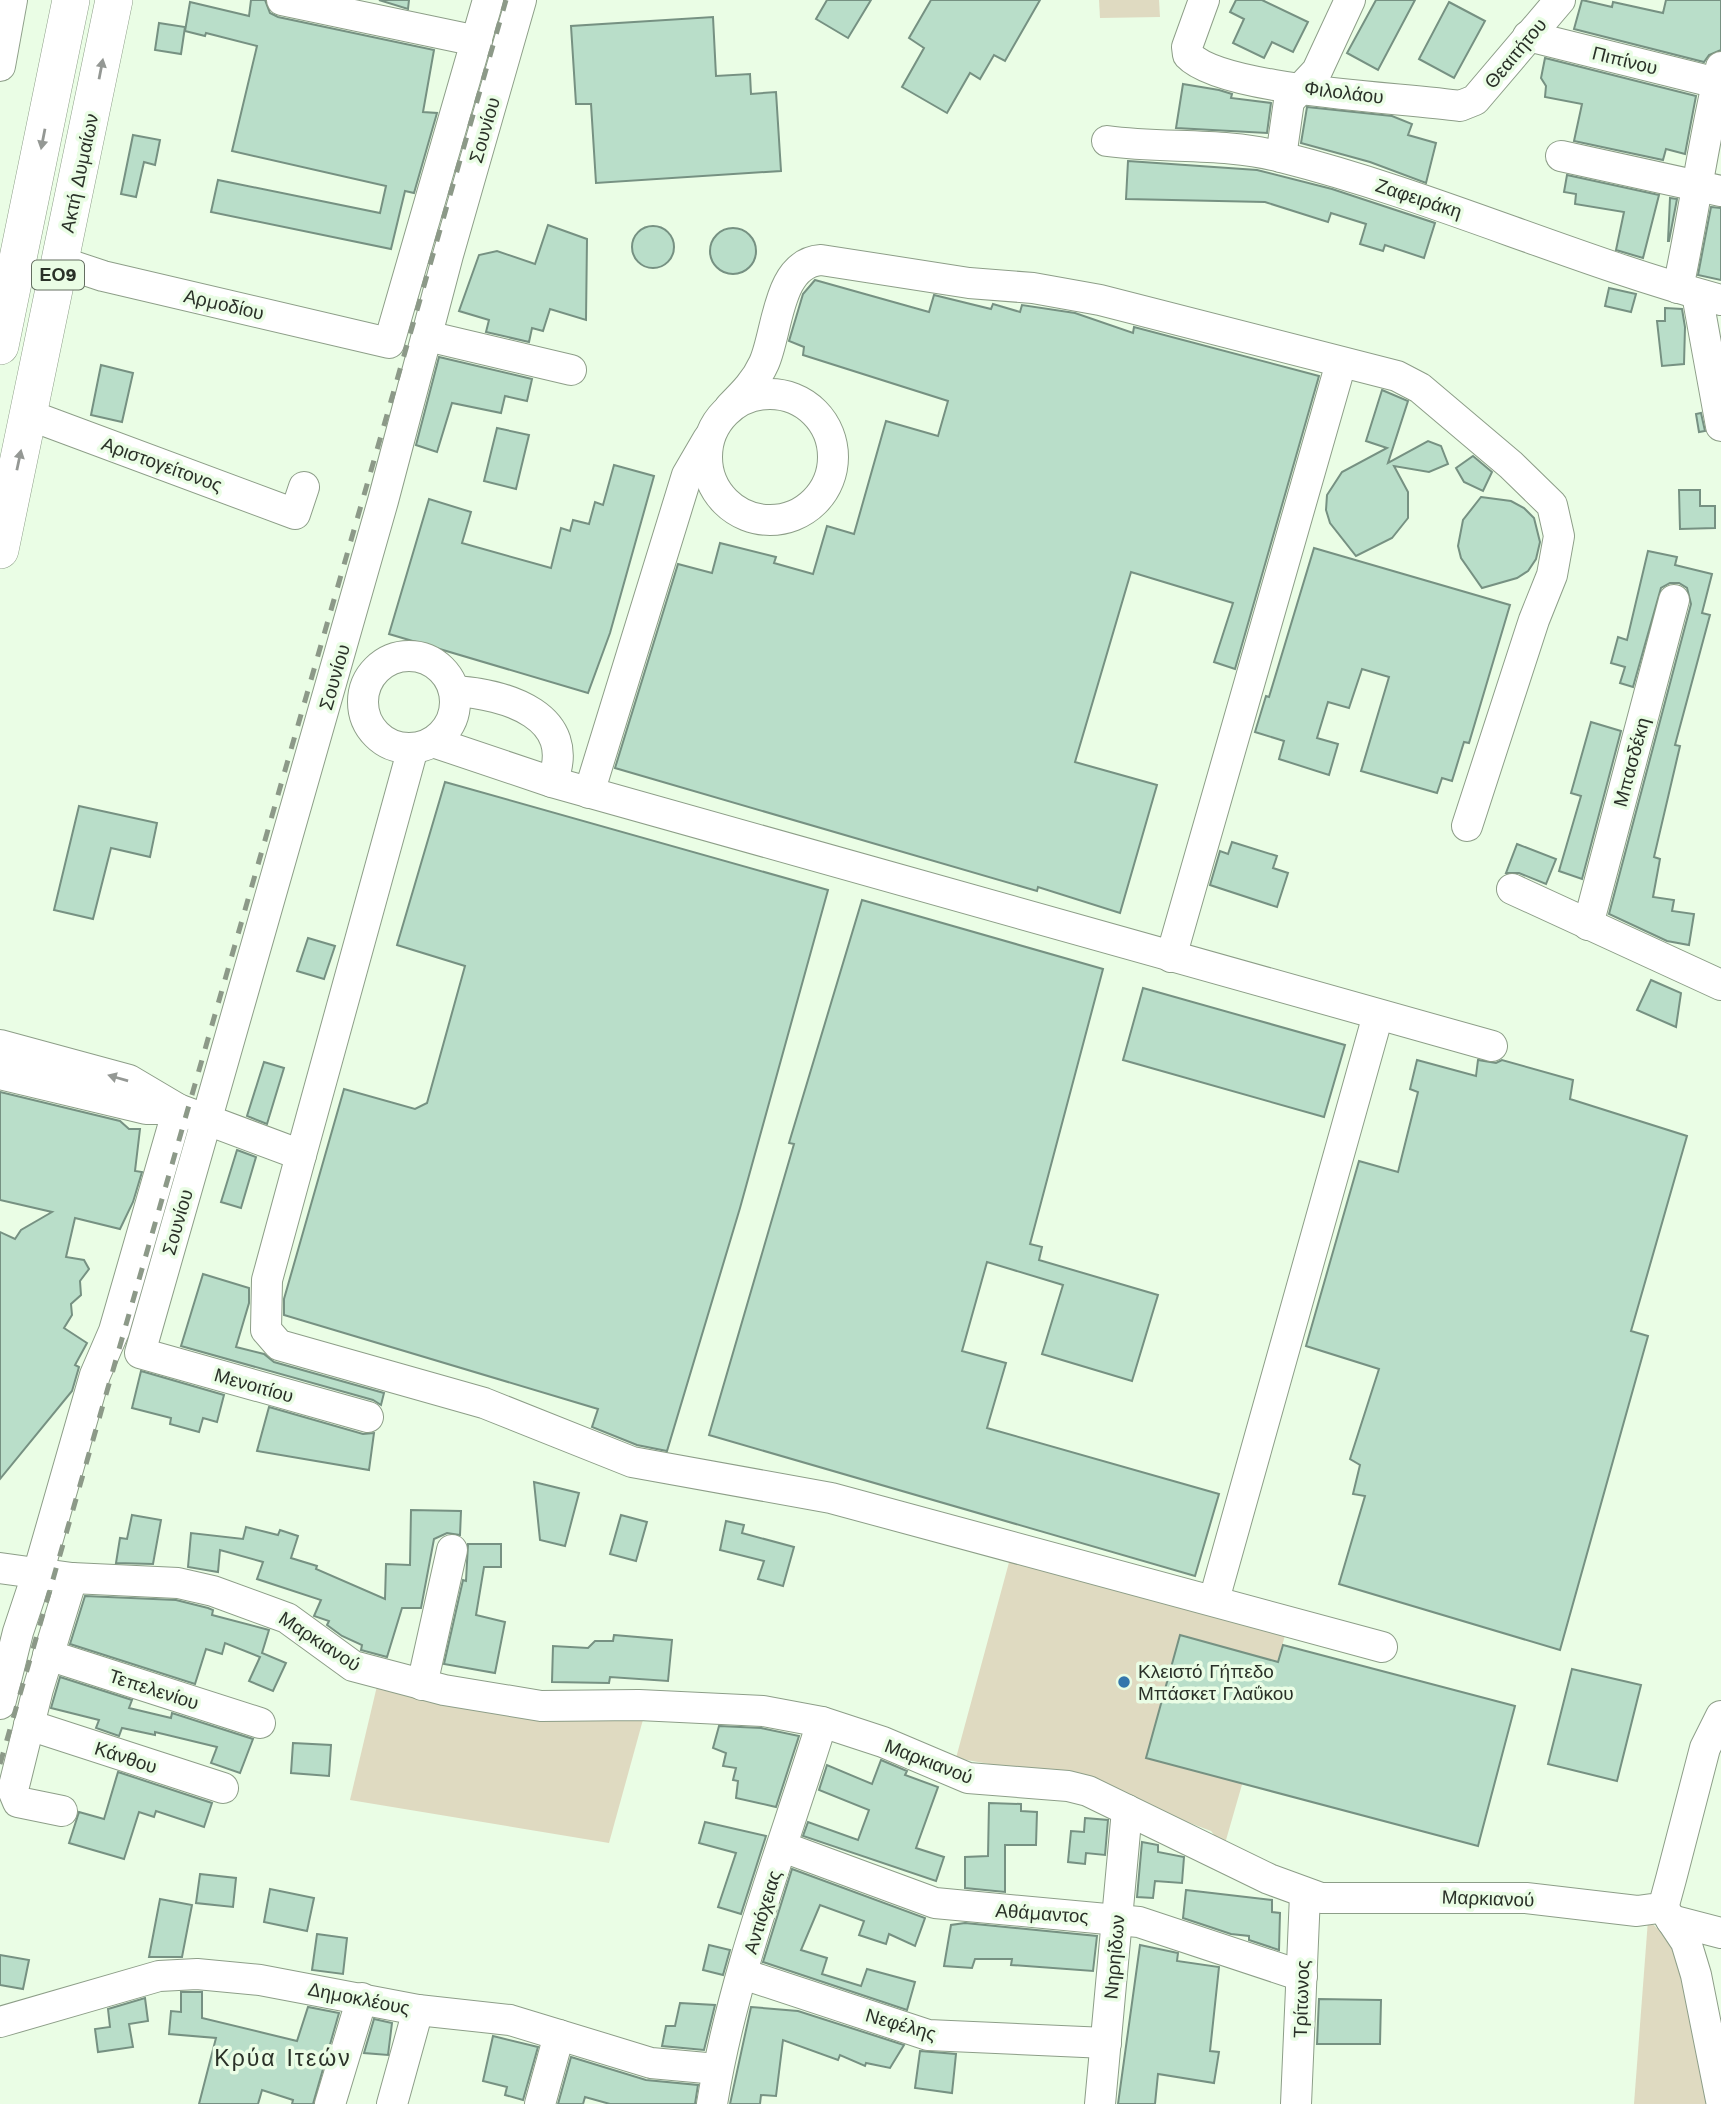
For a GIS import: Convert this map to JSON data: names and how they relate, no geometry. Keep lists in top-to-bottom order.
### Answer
{
  "streets": {
    "main road": ["Ακτή Δυμαίων", "ΕΟ9"],
    "street": [
      "Θεαιτήτου",
      "Πιπίνου",
      "Φιλολάου",
      "Σουνίου",
      "Ζαφειράκη",
      "Αρμοδίου",
      "Αριστογείτονος",
      "Μπασδέκη",
      "Μενοιτίου",
      "Μαρκιανού",
      "Τεπελενίου",
      "Κάνθου",
      "Αντιόχειας",
      "Αθάμαντος",
      "Νηρηίδων",
      "Δημοκλέους",
      "Τρίτωνος",
      "Νεφέλης"
    ]
  },
  "crossings": [
    ["Θεαιτήτου", "Πιπίνου"],
    ["Θεαιτήτου", "Φιλολάου"],
    ["Σουνίου", "Αρμοδίου"],
    ["Σουνίου", "Μενοιτίου"],
    ["Σουνίου", "Μαρκιανού"],
    ["Ακτή Δυμαίων", "Αρμοδίου"],
    ["Ακτή Δυμαίων", "Αριστογείτονος"],
    ["Μαρκιανού", "Αντιόχειας"],
    ["Μαρκιανού", "Νηρηίδων"],
    ["Μαρκιανού", "Τρίτωνος"],
    ["Αντιόχειας", "Αθάμαντος"],
    ["Αντιόχειας", "Δημοκλέους"],
    ["Αντιόχειας", "Νεφέλης"],
    ["Αθάμαντος", "Νηρηίδων"],
    ["Αθάμαντος", "Τρίτωνος"],
    ["Νηρηίδων", "Νεφέλης"]
  ],
  "districts": ["Κρύα Ιτεών"],
  "places": ["Κλειστό Γήπεδο Μπάσκετ Γλαΰκου"]
}
